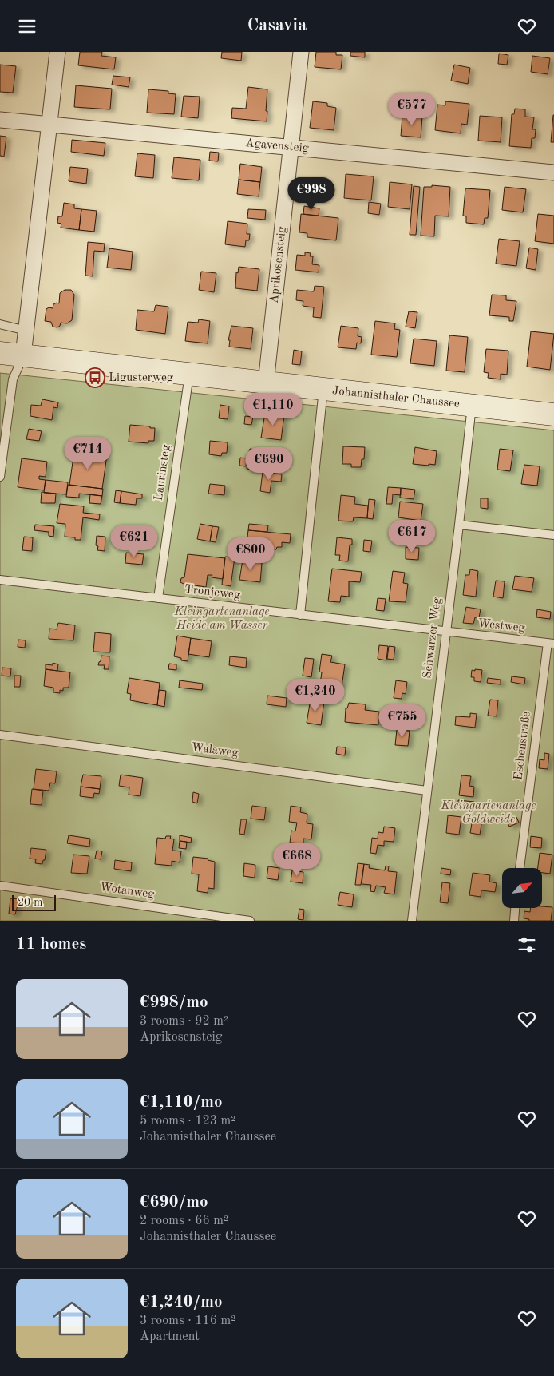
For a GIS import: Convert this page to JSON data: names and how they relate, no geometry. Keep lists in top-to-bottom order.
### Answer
{
  "streets": {
    "street": ["Agavensteig", "Aprikosensteig", "Johannisthaler Chaussee"],
    "lane": [
      "Laurinsteg",
      "Tronjeweg",
      "Westweg",
      "Schwarzer Weg",
      "Eschenstraße",
      "Walaweg",
      "Wotanweg"
    ]
  },
  "crossings": [
    ["Agavensteig", "Aprikosensteig"],
    ["Aprikosensteig", "Johannisthaler Chaussee"],
    ["Johannisthaler Chaussee", "Laurinsteg"],
    ["Johannisthaler Chaussee", "Schwarzer Weg"],
    ["Laurinsteg", "Tronjeweg"],
    ["Tronjeweg", "Westweg"],
    ["Tronjeweg", "Schwarzer Weg"],
    ["Westweg", "Schwarzer Weg"],
    ["Westweg", "Eschenstraße"],
    ["Schwarzer Weg", "Walaweg"]
  ],
  "parks": ["Kleingartenanlage Heide am Wasser", "Kleingartenanlage Goldweide"],
  "places": {
    "bus stop": ["Ligusterweg"]
  },
  "scale_bar": "20 m",
  "north": "top right",
  "page": {
    "header": "Casavia",
    "price": [
      "€577",
      "€998",
      "€1,110",
      "€714",
      "€690",
      "€617",
      "€621",
      "€800",
      "€1,240",
      "€755",
      "€668"
    ],
    "scale": "20 m",
    "heading": "11 homes",
    "list": [
      {
        "name": "€998/mo",
        "note": "3 rooms · 92 m² · Aprikosensteig"
      },
      {
        "name": "€1,110/mo",
        "note": "5 rooms · 123 m² · Johannisthaler Chaussee"
      },
      {
        "name": "€690/mo",
        "note": "2 rooms · 66 m² · Johannisthaler Chaussee"
      },
      {
        "name": "€1,240/mo",
        "note": "3 rooms · 116 m² · Apartment"
      }
    ]
  }
}
